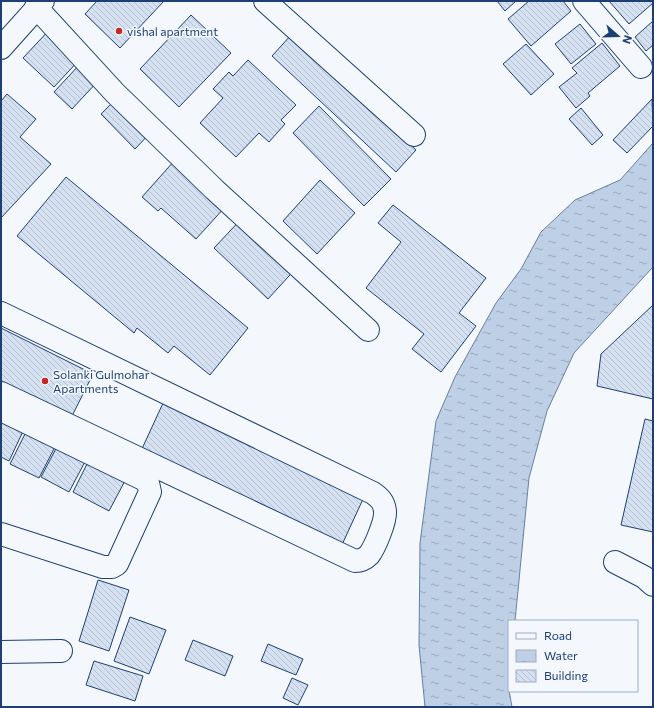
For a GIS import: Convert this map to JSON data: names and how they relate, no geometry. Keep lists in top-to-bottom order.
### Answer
{
  "places": ["vishal apartment", "Solanki Gulmohar Apartments"],
  "legend": ["Road", "Water", "Building"],
  "north": "right"
}
